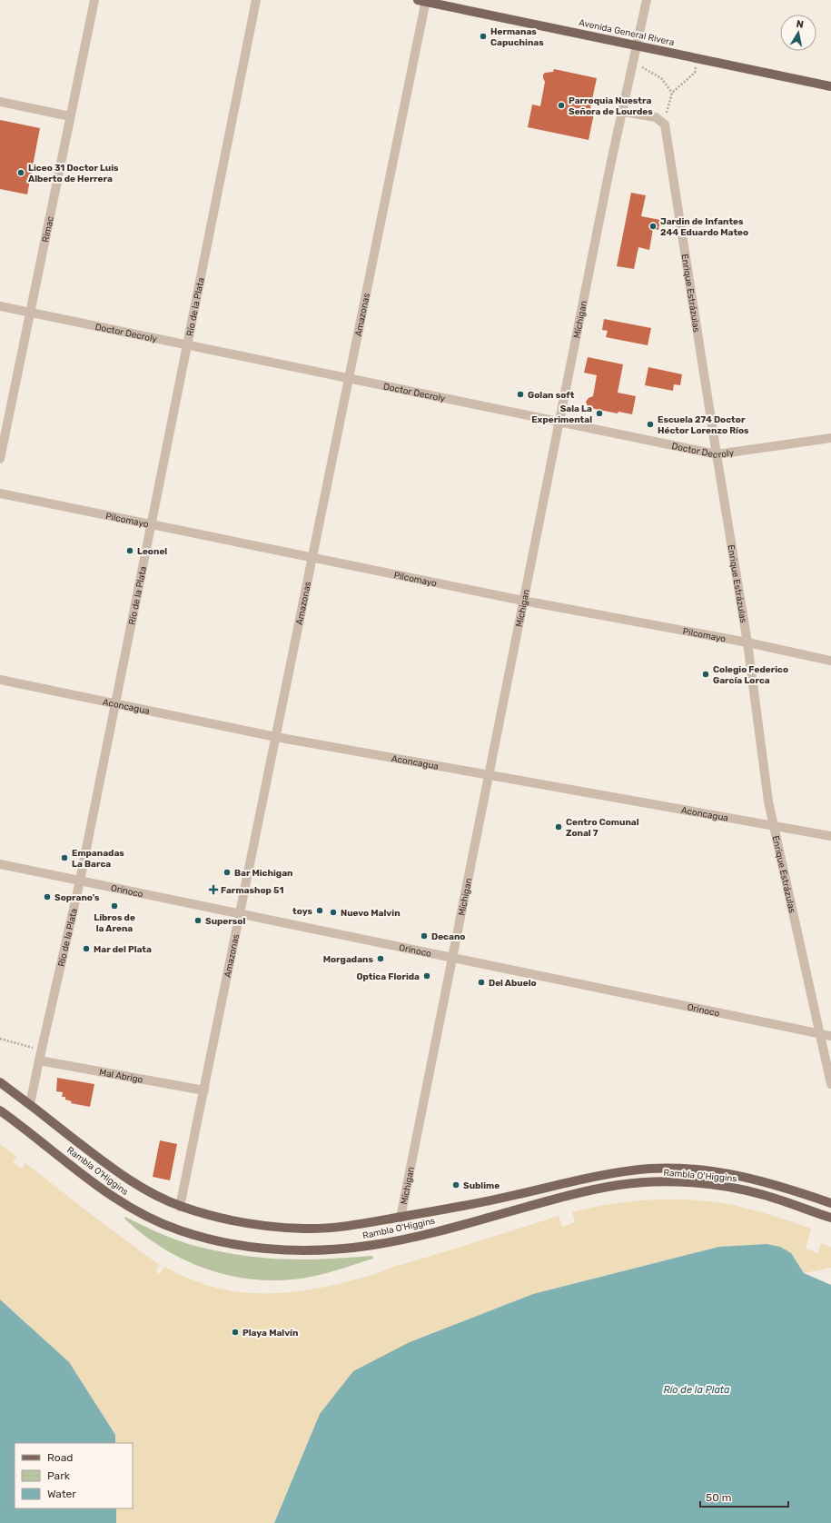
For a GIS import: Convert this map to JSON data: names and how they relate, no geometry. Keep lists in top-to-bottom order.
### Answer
{
  "streets": {
    "main road": ["Avenida General Rivera", "Rambla O'Higgins"],
    "street": [
      "Rimac",
      "Enrique Estrázulas",
      "Río de la Plata",
      "Amazonas",
      "Míchigan",
      "Doctor Decroly",
      "Pilcomayo",
      "Aconcagua",
      "Orinoco",
      "Mal Abrigo"
    ]
  },
  "crossings": [
    ["Avenida General Rivera", "Amazonas"],
    ["Avenida General Rivera", "Míchigan"],
    ["Rimac", "Doctor Decroly"],
    ["Enrique Estrázulas", "Doctor Decroly"],
    ["Enrique Estrázulas", "Pilcomayo"],
    ["Enrique Estrázulas", "Aconcagua"],
    ["Enrique Estrázulas", "Orinoco"],
    ["Río de la Plata", "Doctor Decroly"],
    ["Río de la Plata", "Pilcomayo"],
    ["Río de la Plata", "Aconcagua"],
    ["Río de la Plata", "Orinoco"],
    ["Río de la Plata", "Mal Abrigo"],
    ["Río de la Plata", "Rambla O'Higgins"],
    ["Amazonas", "Doctor Decroly"],
    ["Amazonas", "Pilcomayo"],
    ["Amazonas", "Aconcagua"],
    ["Amazonas", "Orinoco"],
    ["Amazonas", "Mal Abrigo"],
    ["Amazonas", "Rambla O'Higgins"],
    ["Míchigan", "Doctor Decroly"],
    ["Míchigan", "Pilcomayo"],
    ["Míchigan", "Aconcagua"],
    ["Míchigan", "Orinoco"],
    ["Míchigan", "Rambla O'Higgins"]
  ],
  "water": ["Río de la Plata"],
  "places": {
    "other": [
      "Hermanas Capuchinas",
      "Parroquia Nuestra Señora de Lourdes",
      "Liceo 31 Doctor Luis Alberto de Herrera",
      "Jardin de Infantes 244 Eduardo Mateo",
      "Golan soft",
      "Sala La Experimental",
      "Escuela 274 Doctor Héctor Lorenzo Ríos",
      "Leonel",
      "Colegio Federico García Lorca",
      "Centro Comunal Zonal 7",
      "Empanadas La Barca",
      "Bar Michigan",
      "Soprano's",
      "Libros de la Arena",
      "toys",
      "Nuevo Malvin",
      "Supersol",
      "Decano",
      "Mar del Plata",
      "Morgadans",
      "Optica Florida",
      "Del Abuelo",
      "Sublime",
      "Playa Malvín"
    ],
    "health": ["Farmashop 51"]
  },
  "legend": ["Road", "Park", "Water"],
  "scale_bar": "50 m",
  "north": "top"
}
